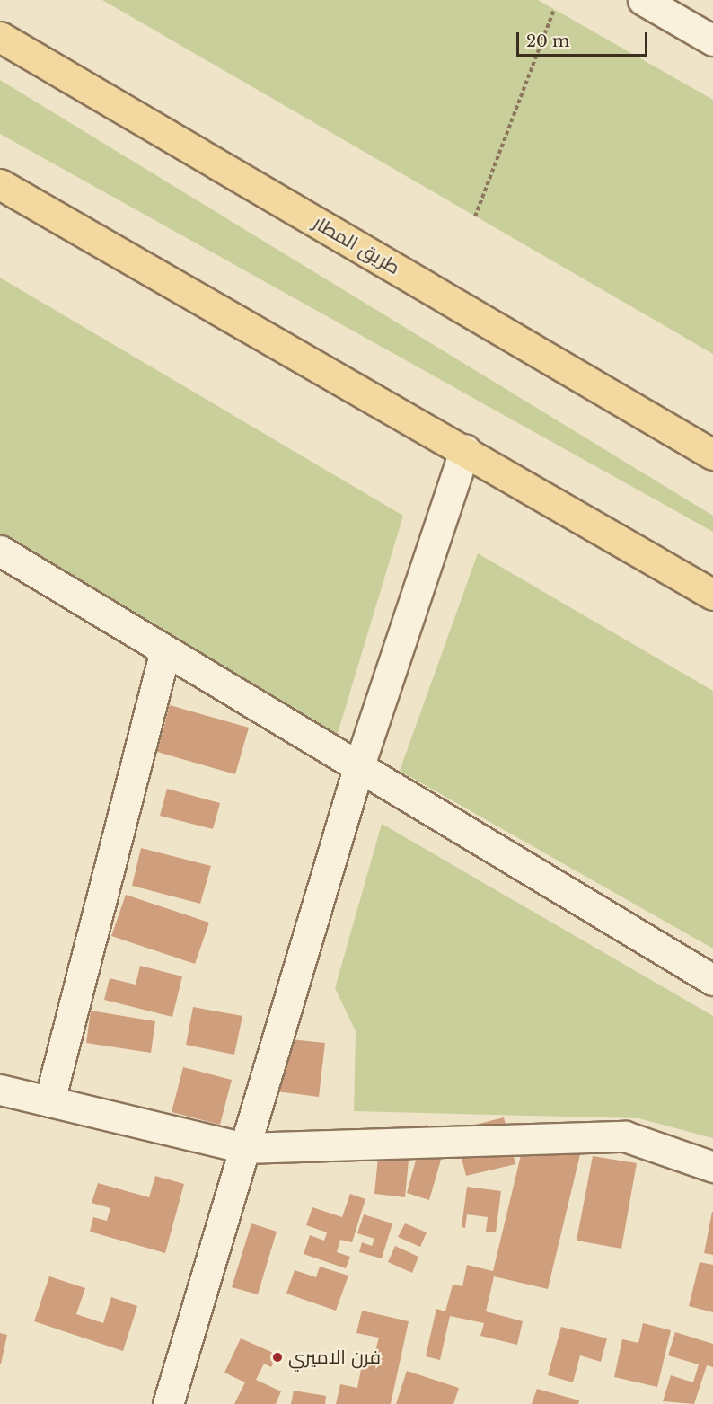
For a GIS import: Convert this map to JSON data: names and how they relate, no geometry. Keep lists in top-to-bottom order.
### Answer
{
  "streets": {
    "main road": ["طريق المطار"]
  },
  "places": ["فرن الاميري"],
  "scale_bar": "20 m"
}
